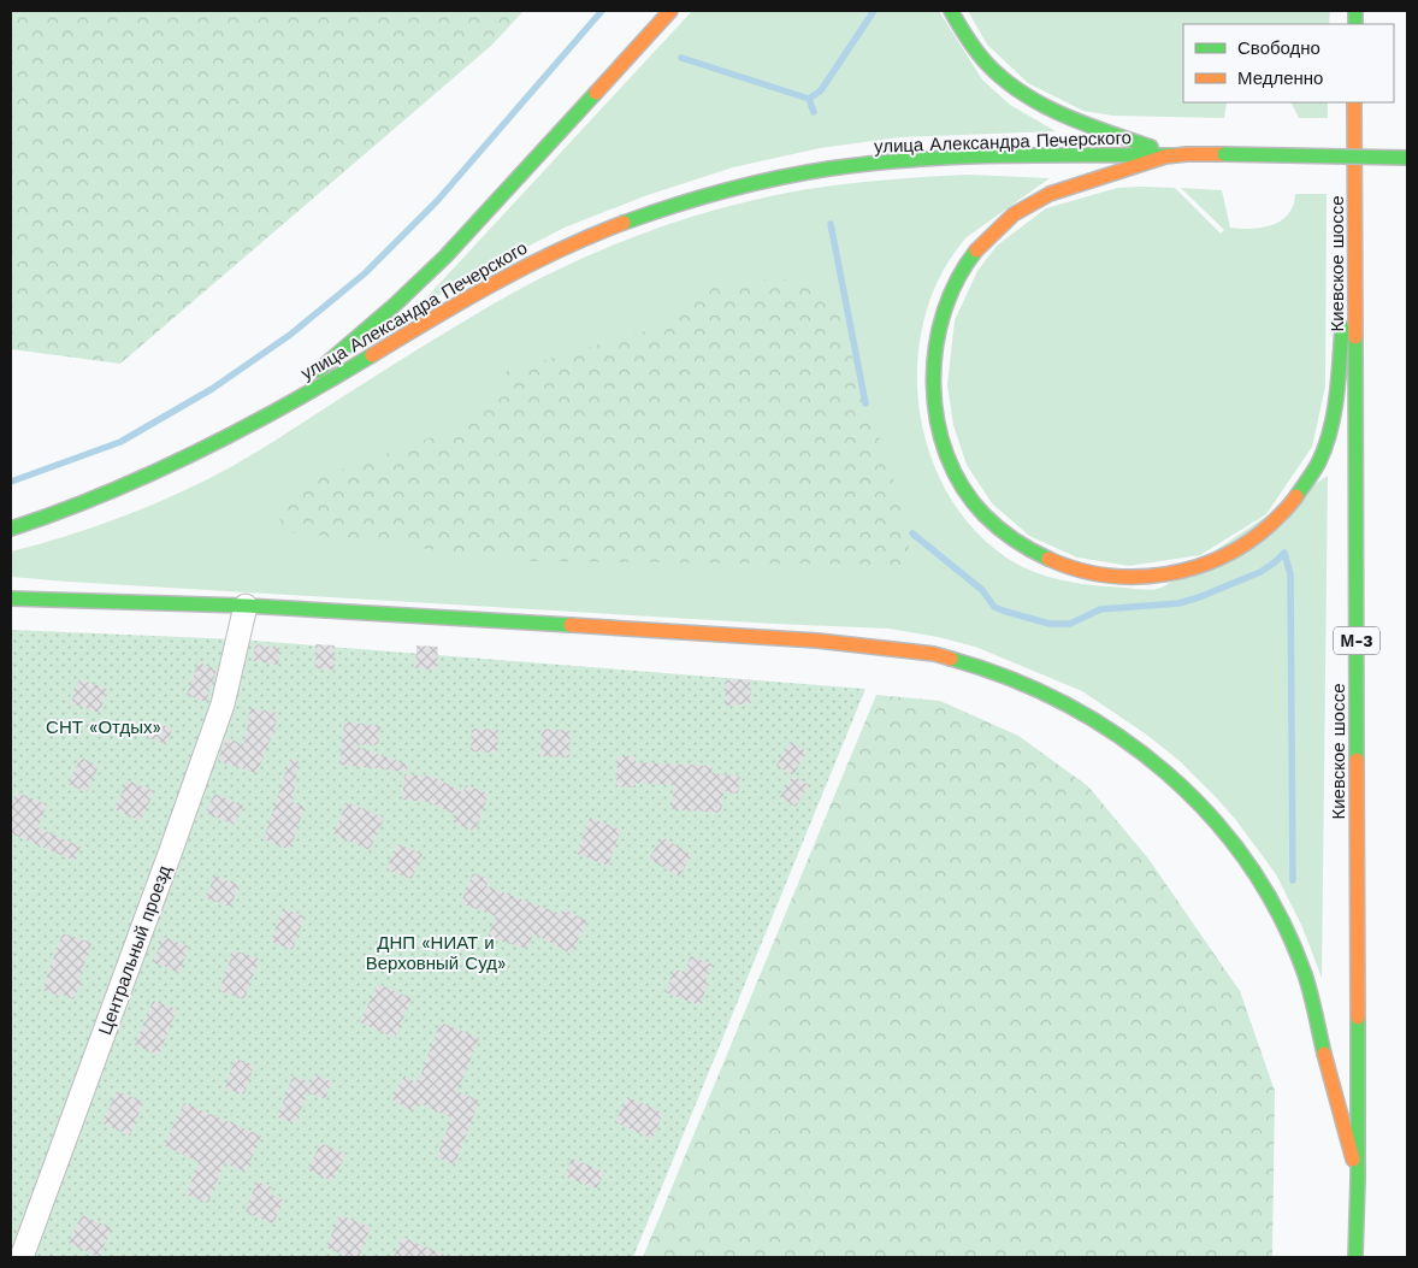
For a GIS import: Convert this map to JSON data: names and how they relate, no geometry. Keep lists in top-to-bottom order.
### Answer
{
  "streets": {
    "main road": ["улица Александра Печерского", "Киевское шоссе", "М-3"],
    "street": ["Центральный проезд"]
  },
  "parks": ["СНТ «Отдых»", "ДНП «НИАТ и Верховный Суд»"],
  "legend": ["Свободно", "Медленно"]
}
